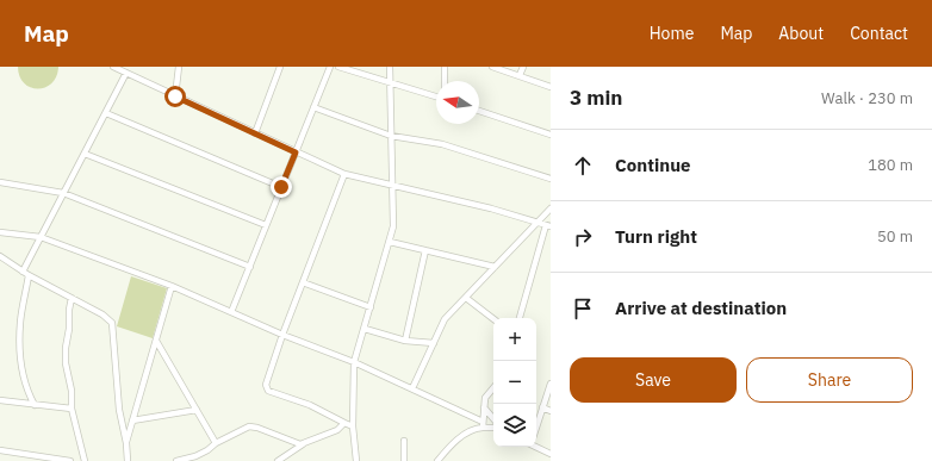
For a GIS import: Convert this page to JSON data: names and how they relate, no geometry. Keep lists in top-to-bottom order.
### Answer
{
  "north": "left",
  "page": {
    "header": "Map",
    "nav": [
      "Home",
      "Map",
      "About",
      "Contact"
    ],
    "heading": ["3 min", "Walk · 230 m"],
    "list": [
      ["Continue", "180 m"],
      ["Turn right", "50 m"],
      "Arrive at destination"
    ],
    "map_buttons": ["+", "−"],
    "buttons": ["Save", "Share"]
  }
}
